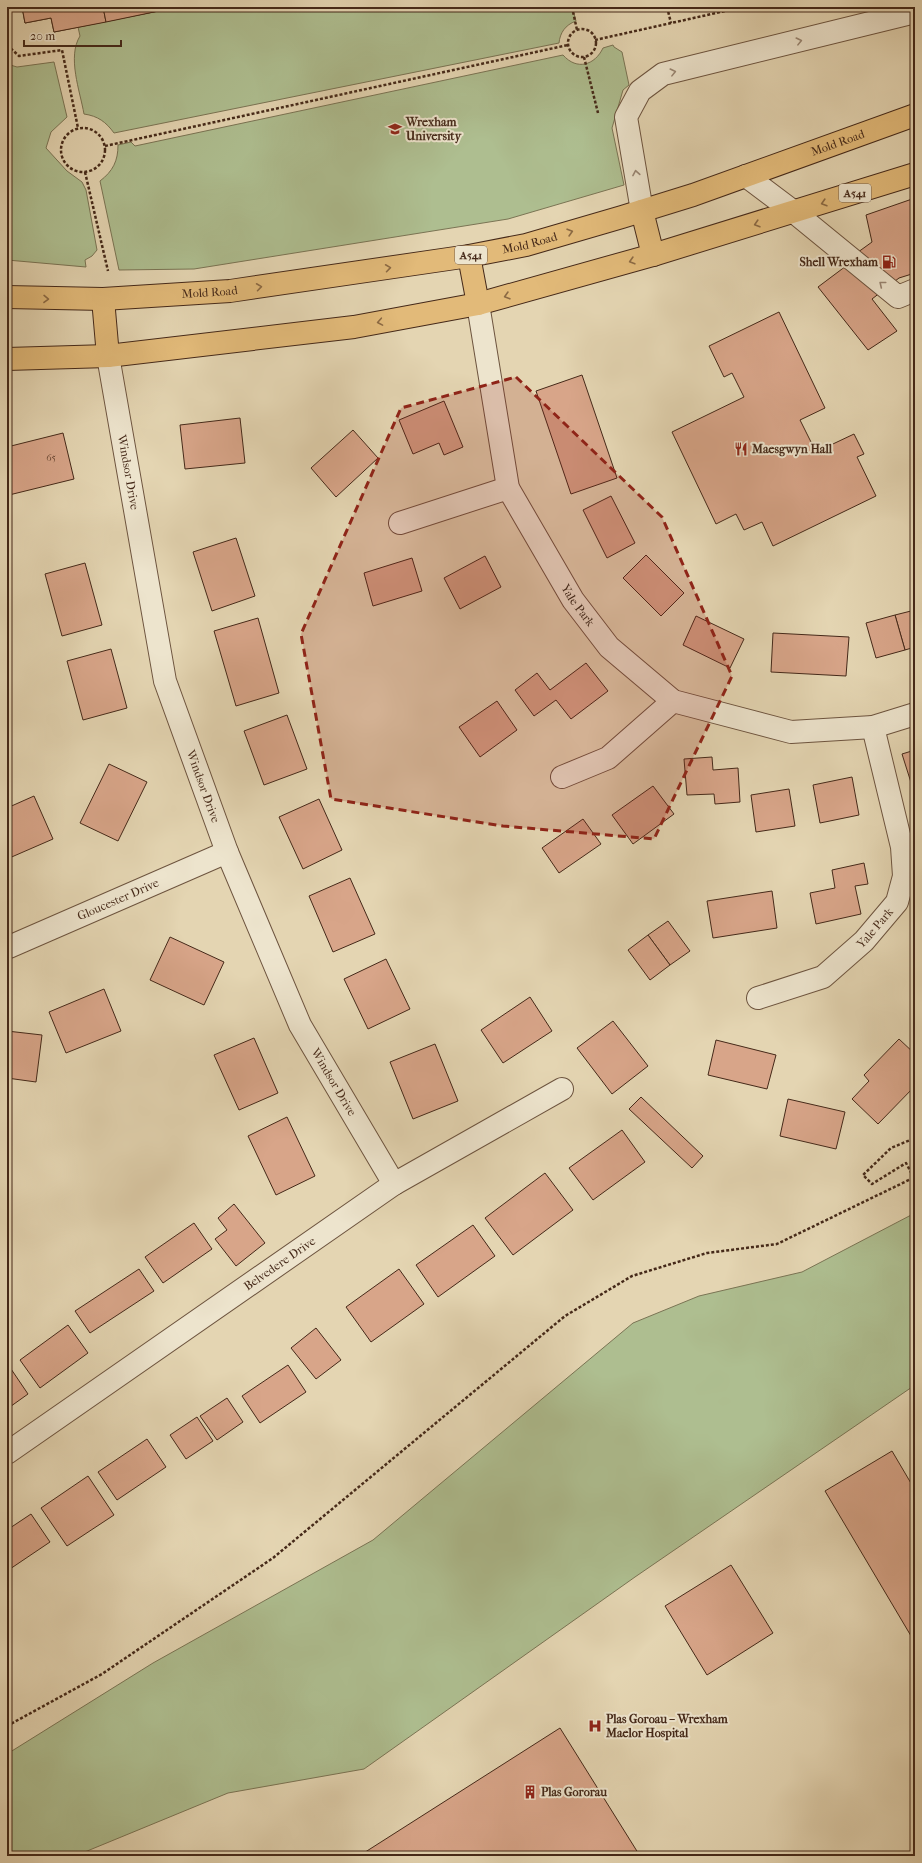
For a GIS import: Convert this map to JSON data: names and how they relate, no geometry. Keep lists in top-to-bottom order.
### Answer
{
  "streets": {
    "main road": ["Mold Road", "A541"],
    "street": [
      "Windsor Drive",
      "Yale Park",
      "Gloucester Drive",
      "Belvedere Drive"
    ]
  },
  "crossings": [
    ["A541", "Windsor Drive"],
    ["A541", "Yale Park"],
    ["Windsor Drive", "Gloucester Drive"],
    ["Windsor Drive", "Belvedere Drive"]
  ],
  "places": {
    "school or university": ["Wrexham University"],
    "fuel station": ["Shell Wrexham"],
    "restaurant": ["Maesgwyn Hall"],
    "hospital": ["Plas Goroau – Wrexham Maelor Hospital"],
    "building": ["Plas Gororau"]
  },
  "house_numbers": ["65"],
  "scale_bar": "20 m"
}
